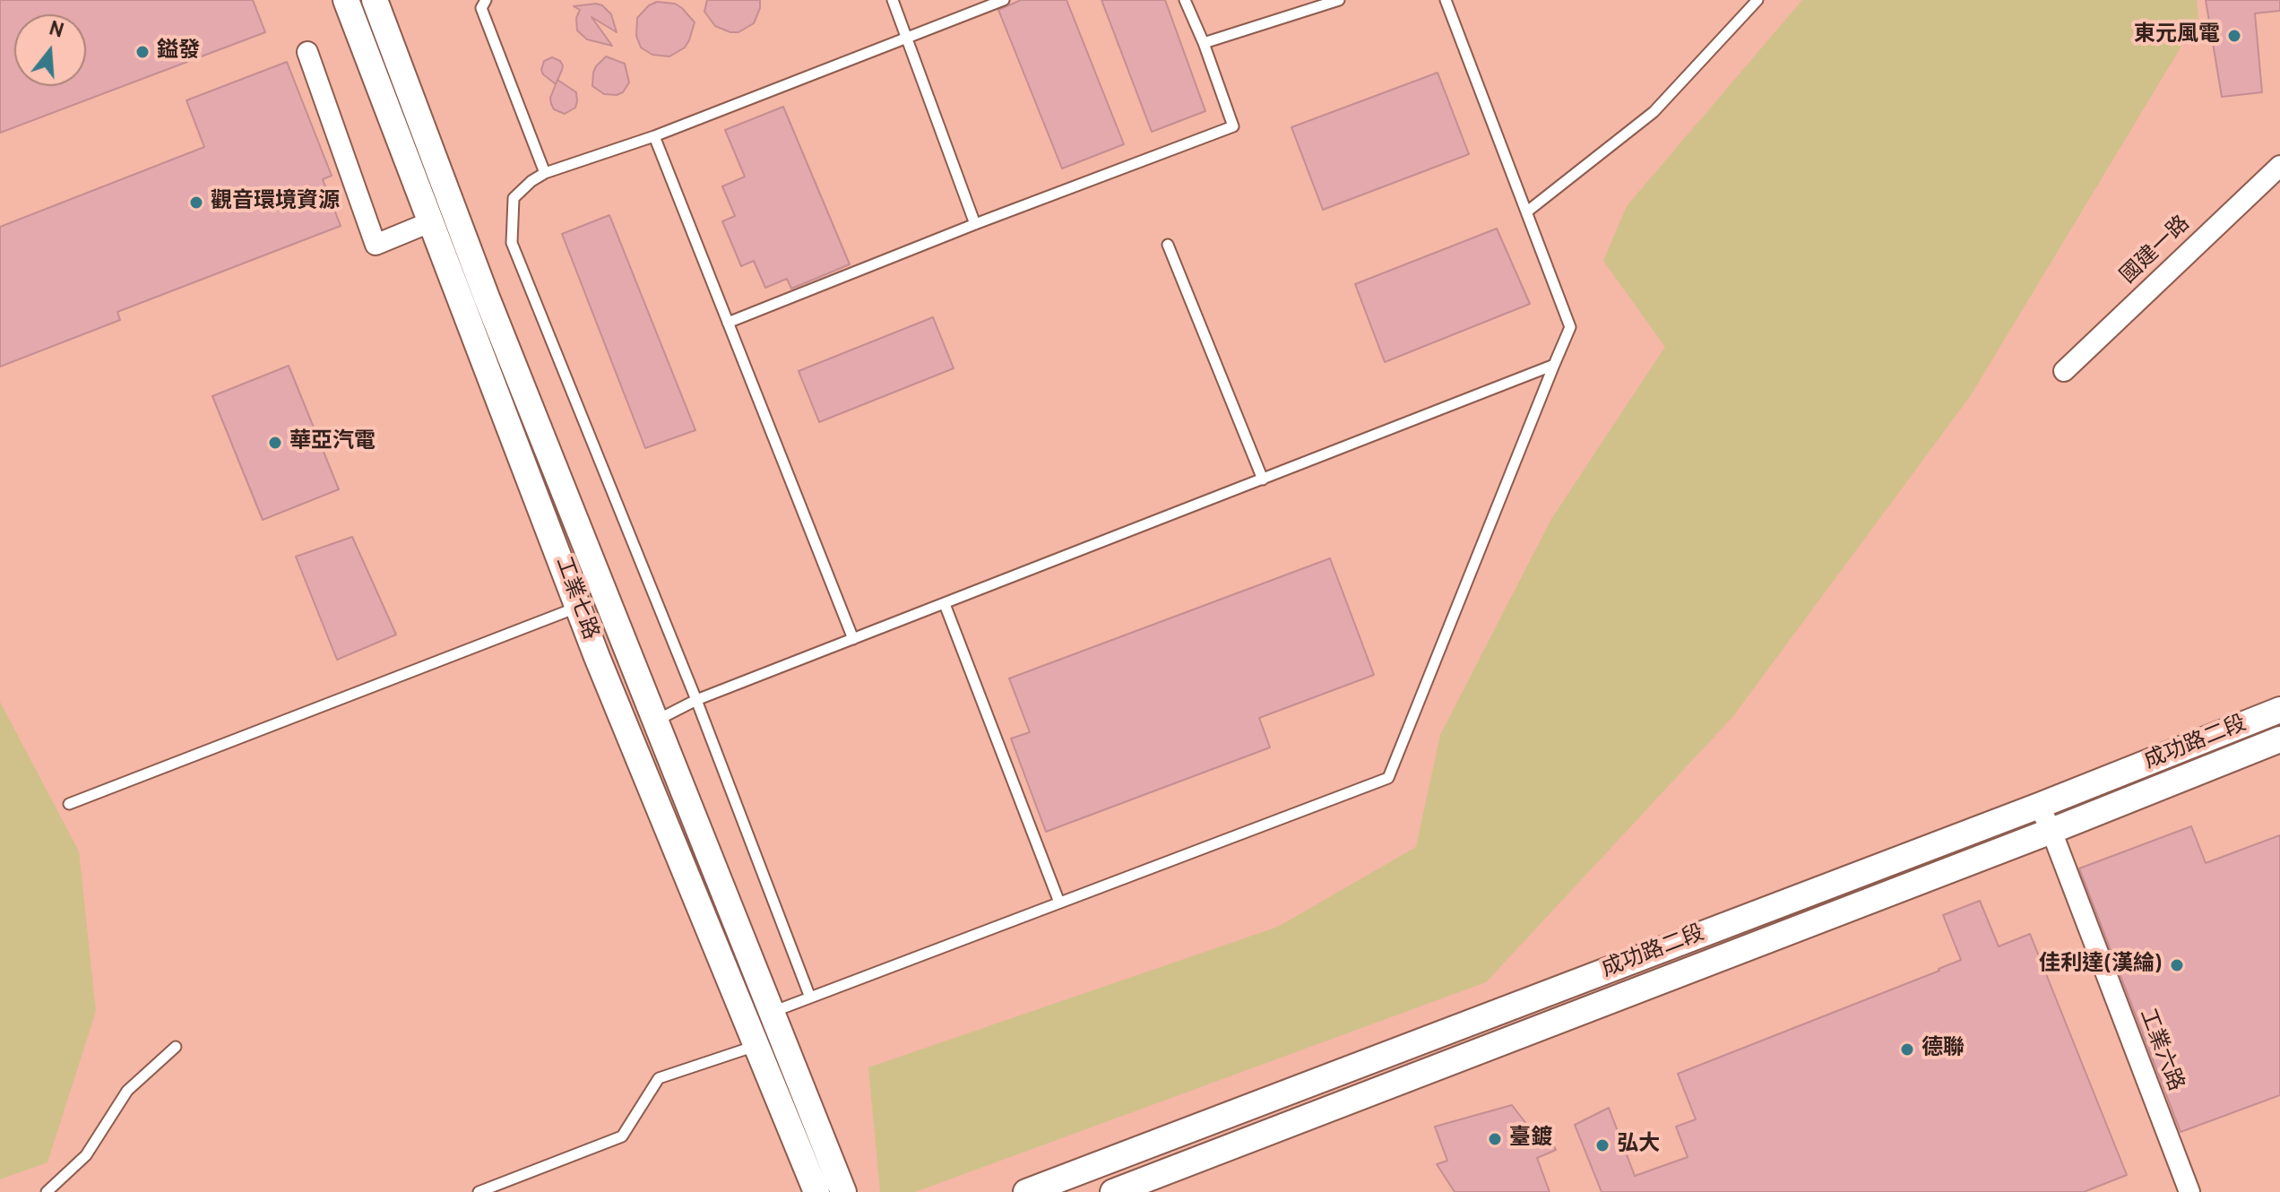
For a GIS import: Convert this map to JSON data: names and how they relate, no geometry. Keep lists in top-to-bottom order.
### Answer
{
  "streets": {
    "street": [
      "國建一路",
      "工業七路",
      "成功路二段",
      "工業六路"
    ]
  },
  "crossings": [
    ["成功路二段", "工業六路"]
  ],
  "places": [
    "東元風電",
    "鎰發",
    "觀音環境資源",
    "華亞汽電",
    "佳利達(漢綸)",
    "德聯",
    "臺鍍",
    "弘大"
  ],
  "north": "top"
}
